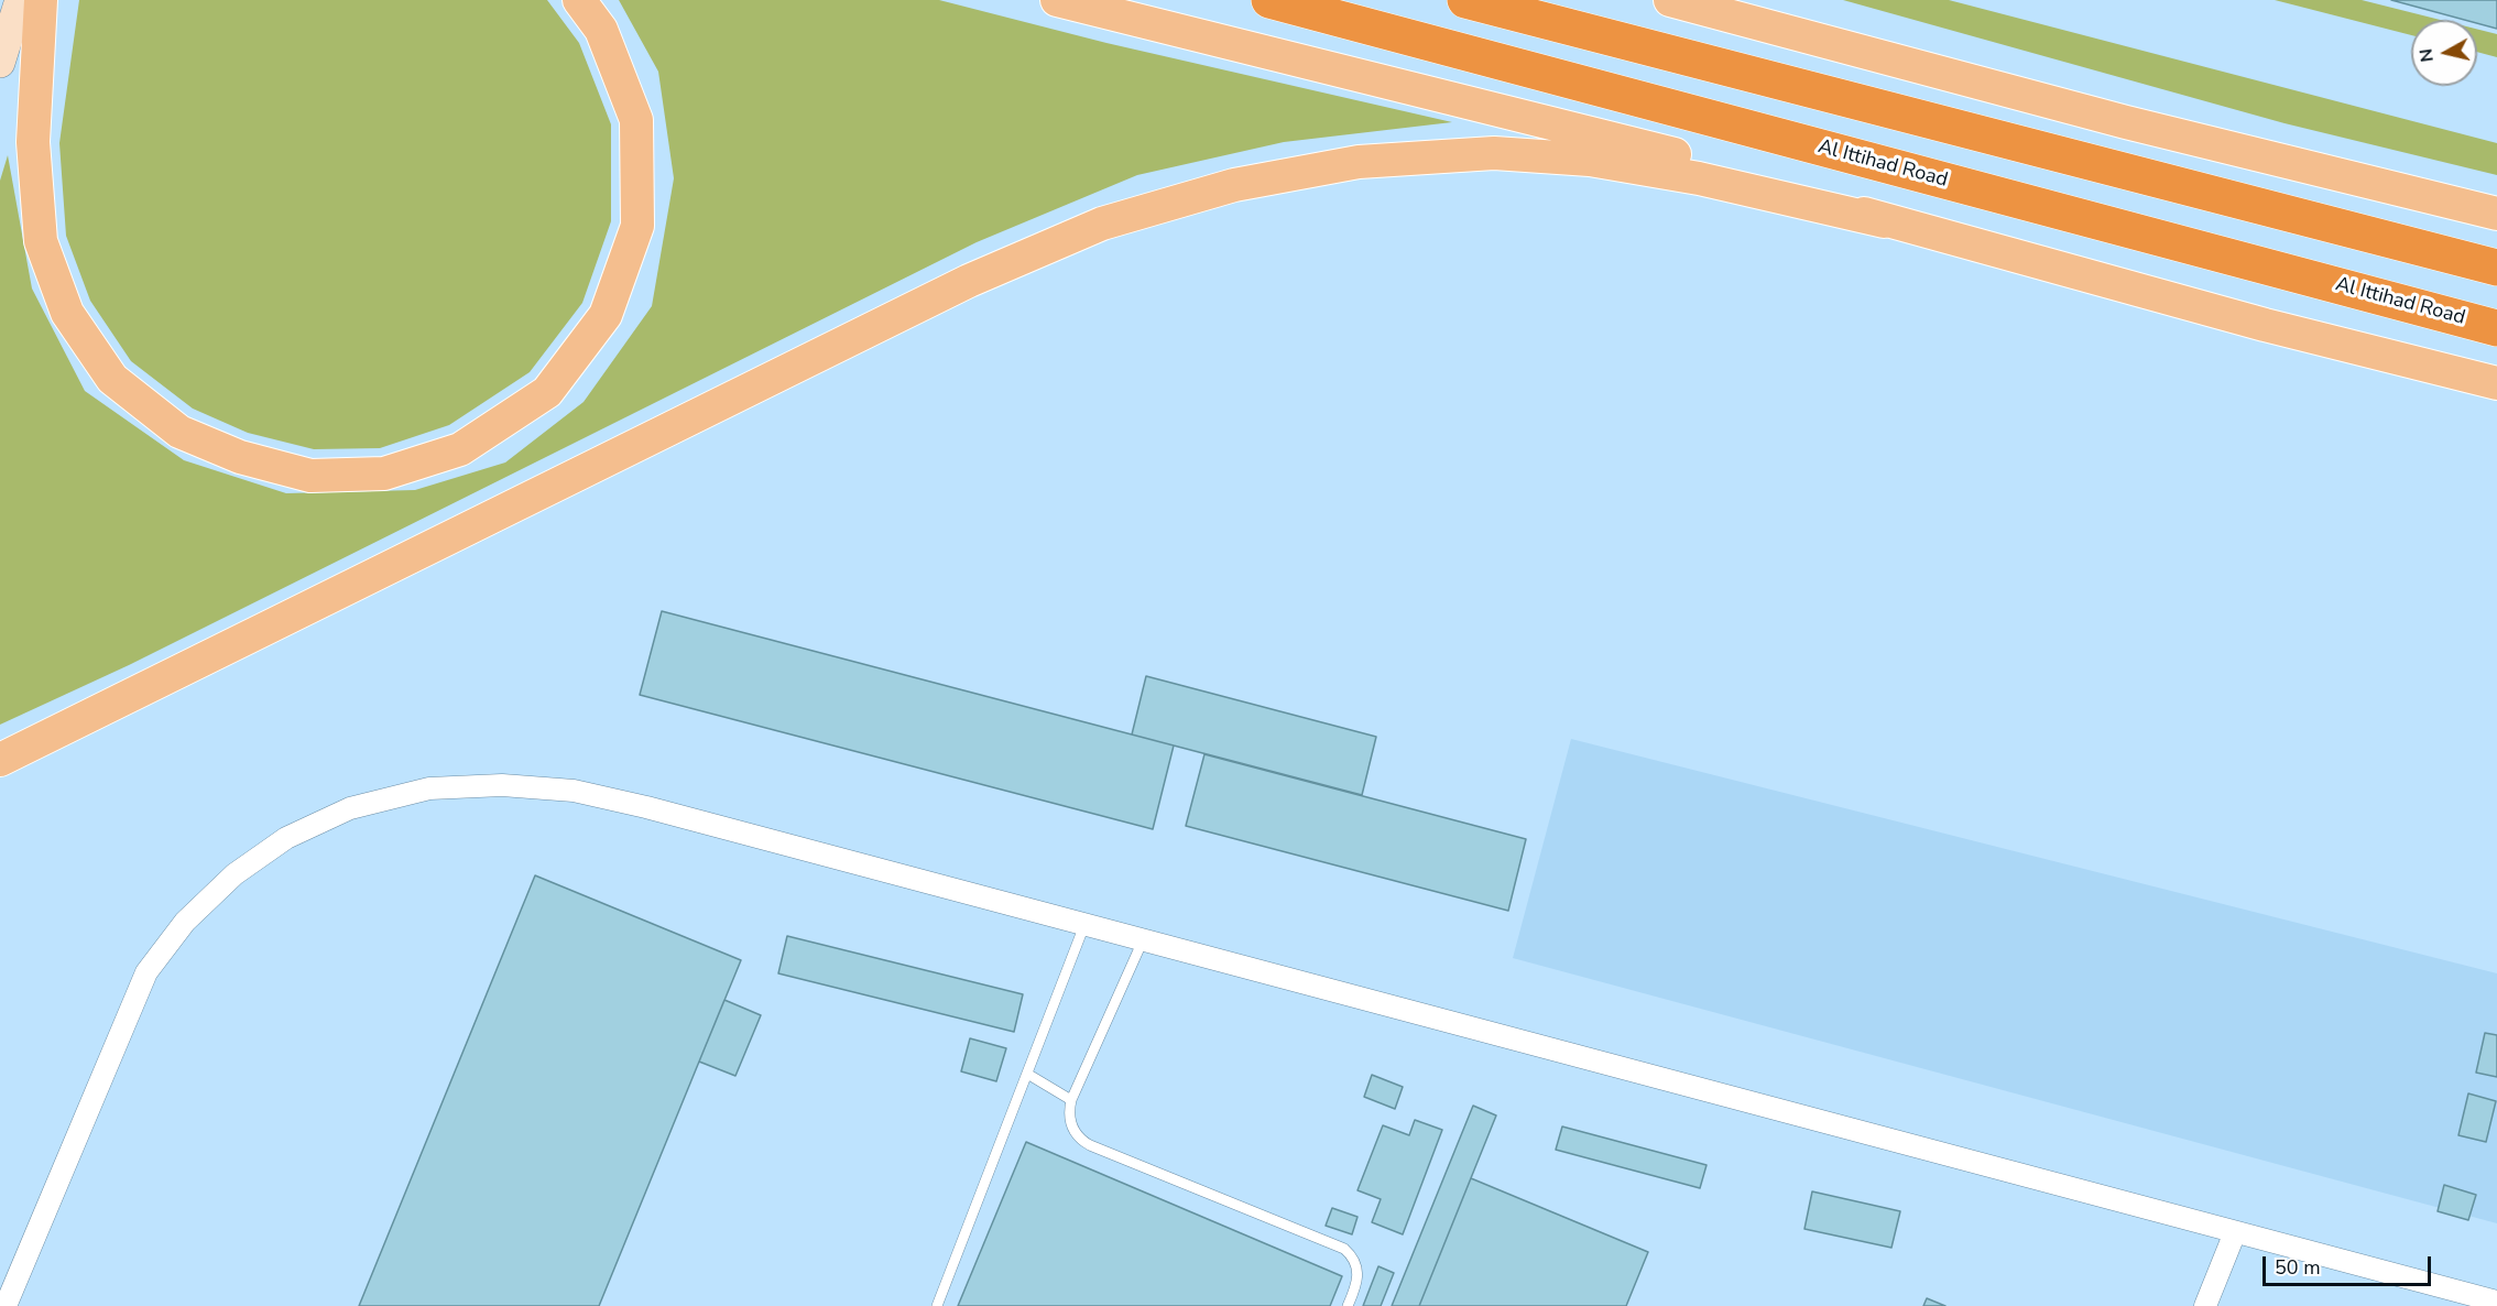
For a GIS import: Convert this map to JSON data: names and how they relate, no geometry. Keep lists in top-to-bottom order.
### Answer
{
  "streets": {
    "highway": ["Al Ittihad Road"]
  },
  "scale_bar": "50 m",
  "north": "left"
}
